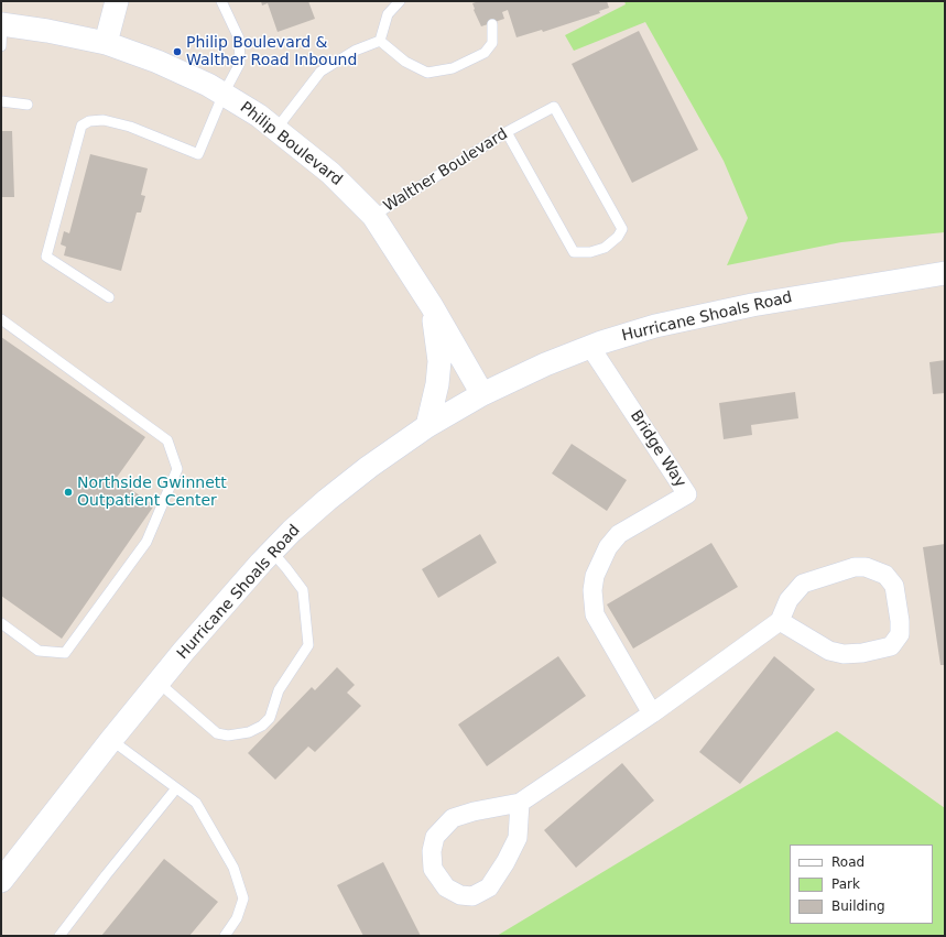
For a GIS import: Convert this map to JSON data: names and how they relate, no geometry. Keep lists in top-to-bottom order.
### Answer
{
  "streets": {
    "street": ["Philip Boulevard", "Hurricane Shoals Road", "Bridge Way"],
    "lane": ["Walther Boulevard"]
  },
  "crossings": [
    ["Philip Boulevard", "Walther Boulevard"],
    ["Philip Boulevard", "Hurricane Shoals Road"],
    ["Hurricane Shoals Road", "Bridge Way"]
  ],
  "places": ["Philip Boulevard & Walther Road Inbound", "Northside Gwinnett Outpatient Center"],
  "legend": ["Road", "Park", "Building"]
}
